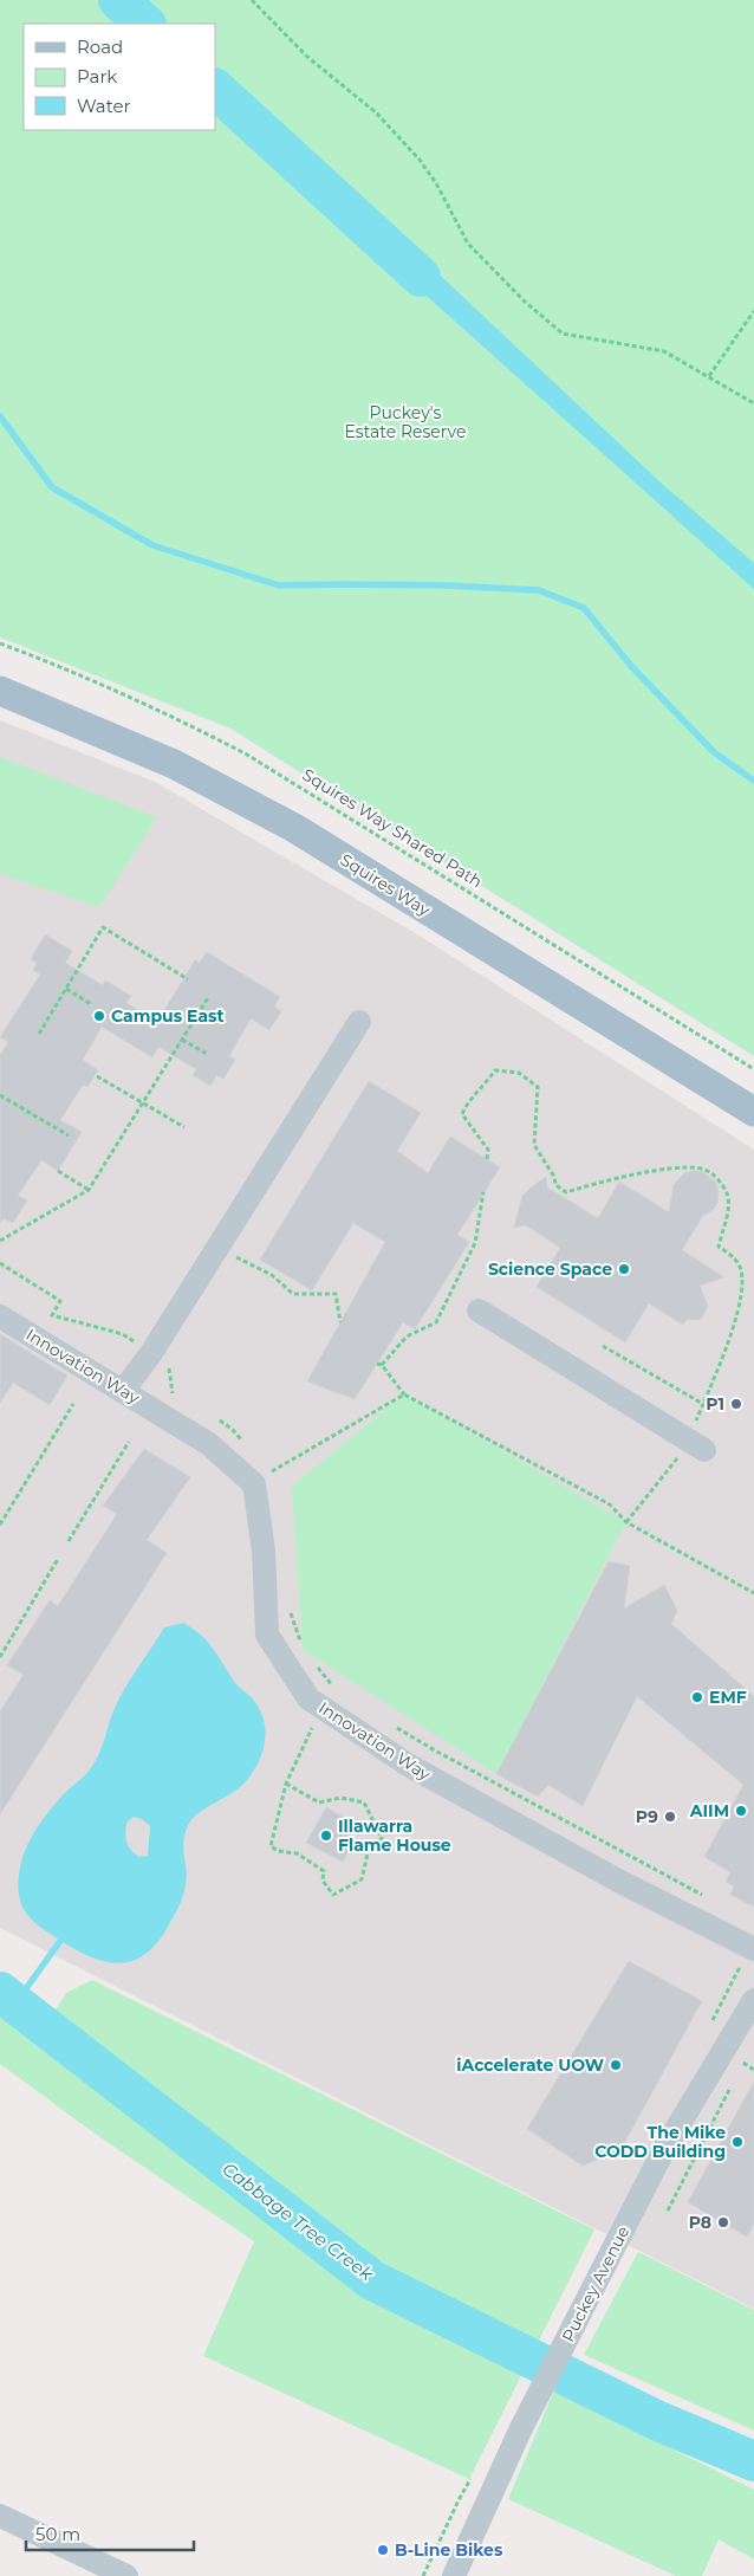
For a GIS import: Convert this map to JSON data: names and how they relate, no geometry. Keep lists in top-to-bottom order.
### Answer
{
  "streets": {
    "main road": ["Squires Way"],
    "street": ["Innovation Way", "Puckey Avenue"],
    "path": ["Squires Way Shared Path"]
  },
  "water": ["Cabbage Tree Creek"],
  "parks": ["Puckey's Estate Reserve"],
  "places": [
    "Campus East",
    "Science Space",
    "P1",
    "EMF",
    "AIIM",
    "P9",
    "Illawarra Flame House",
    "iAccelerate UOW",
    "The Mike CODD Building",
    "P8",
    "B-Line Bikes"
  ],
  "legend": ["Road", "Park", "Water"],
  "scale_bar": "50 m"
}
